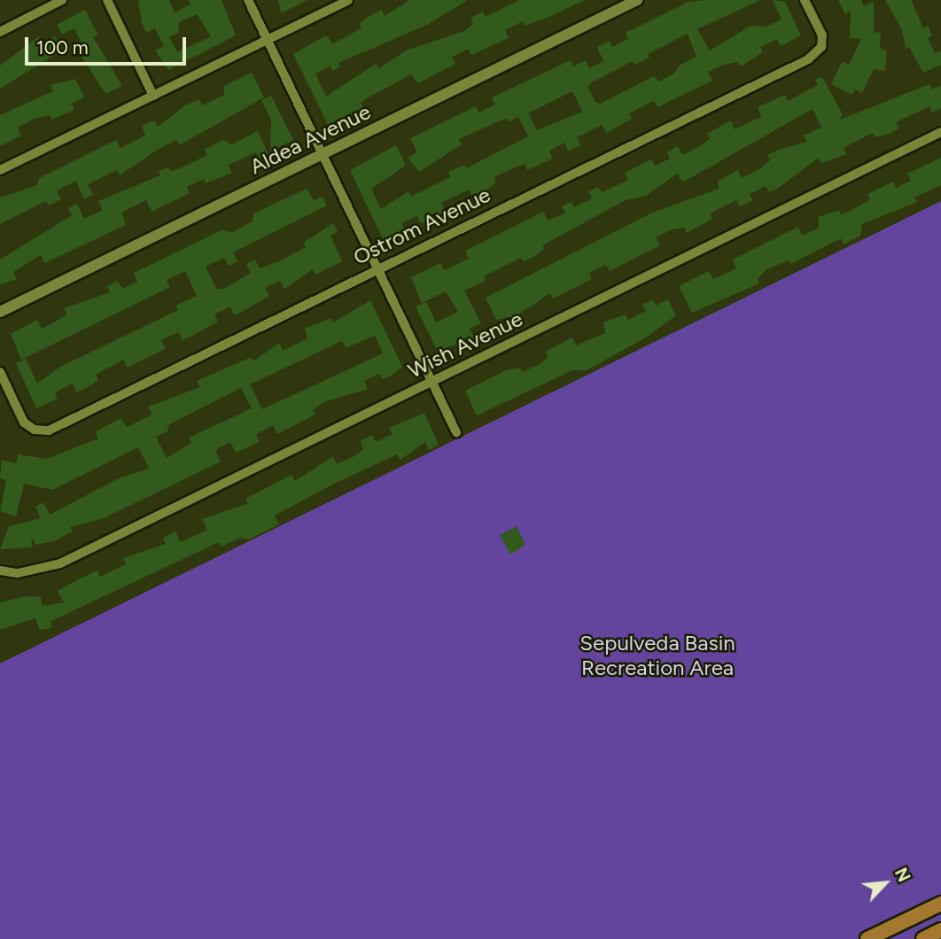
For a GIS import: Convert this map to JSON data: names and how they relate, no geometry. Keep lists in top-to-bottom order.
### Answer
{
  "streets": {
    "street": ["Aldea Avenue", "Ostrom Avenue", "Wish Avenue"]
  },
  "parks": ["Sepulveda Basin Recreation Area"],
  "scale_bar": "100 m",
  "north": "top right"
}
